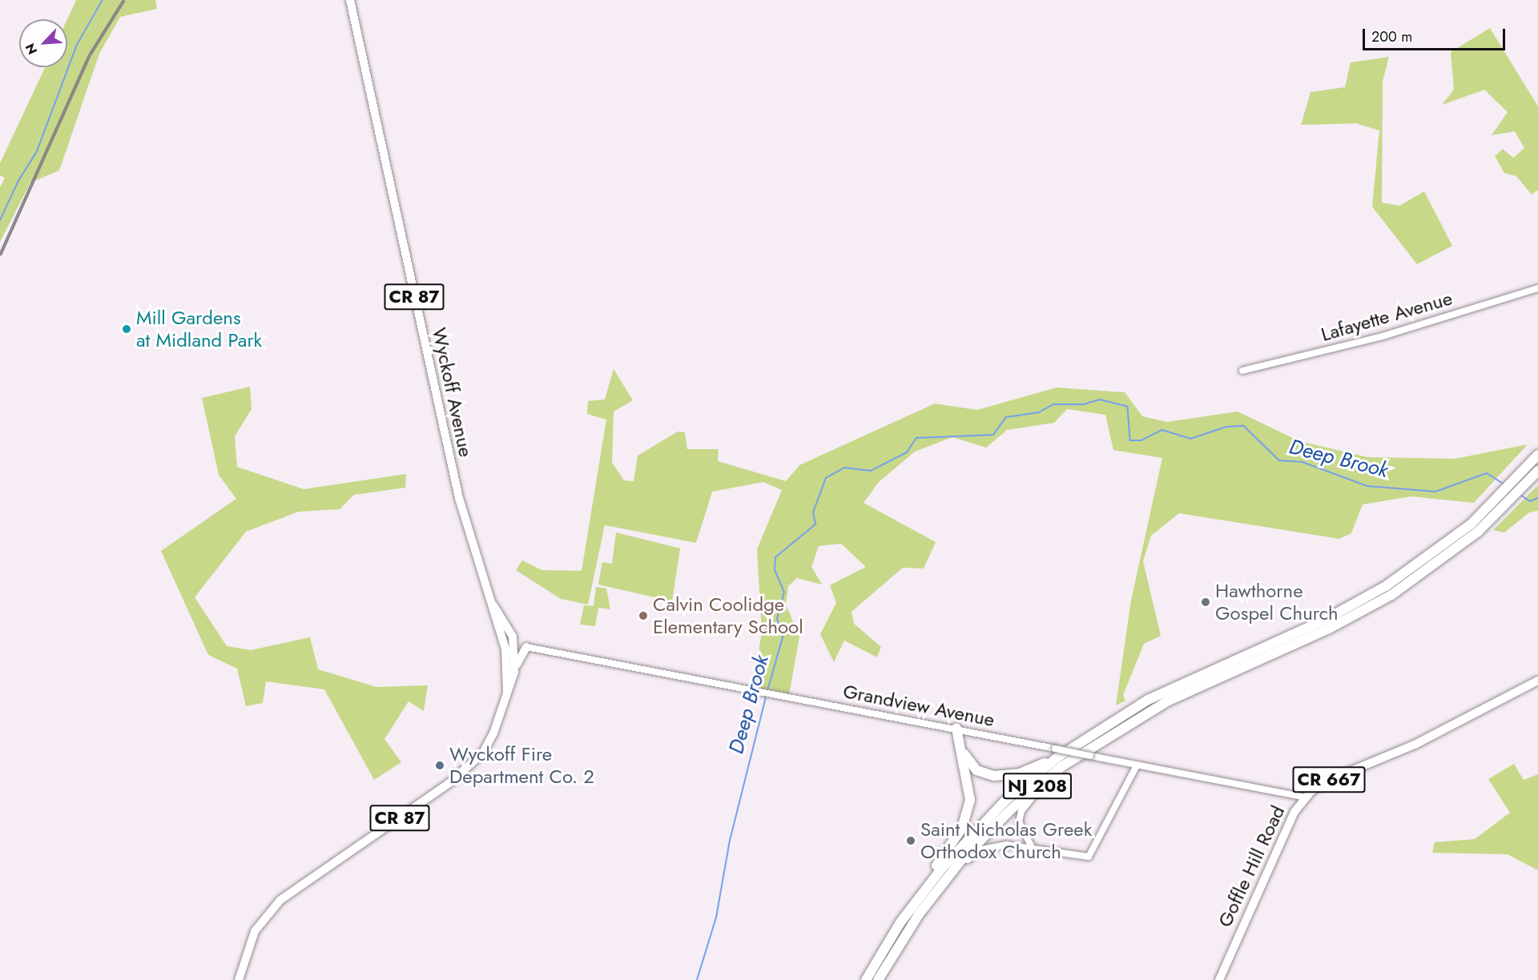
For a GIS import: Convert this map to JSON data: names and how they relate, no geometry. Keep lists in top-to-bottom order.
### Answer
{
  "streets": {
    "highway": ["NJ 208"],
    "main road": [
      "CR 87",
      "Wyckoff Avenue",
      "CR 667",
      "Goffle Hill Road"
    ],
    "street": ["Lafayette Avenue", "Grandview Avenue"]
  },
  "crossings": [
    ["Grandview Avenue", "Goffle Hill Road"]
  ],
  "water": ["Deep Brook"],
  "places": [
    "Mill Gardens at Midland Park",
    "Hawthorne Gospel Church",
    "Calvin Coolidge Elementary School",
    "Wyckoff Fire Department Co. 2",
    "Saint Nicholas Greek Orthodox Church"
  ],
  "scale_bar": "200 m",
  "north": "bottom left"
}
